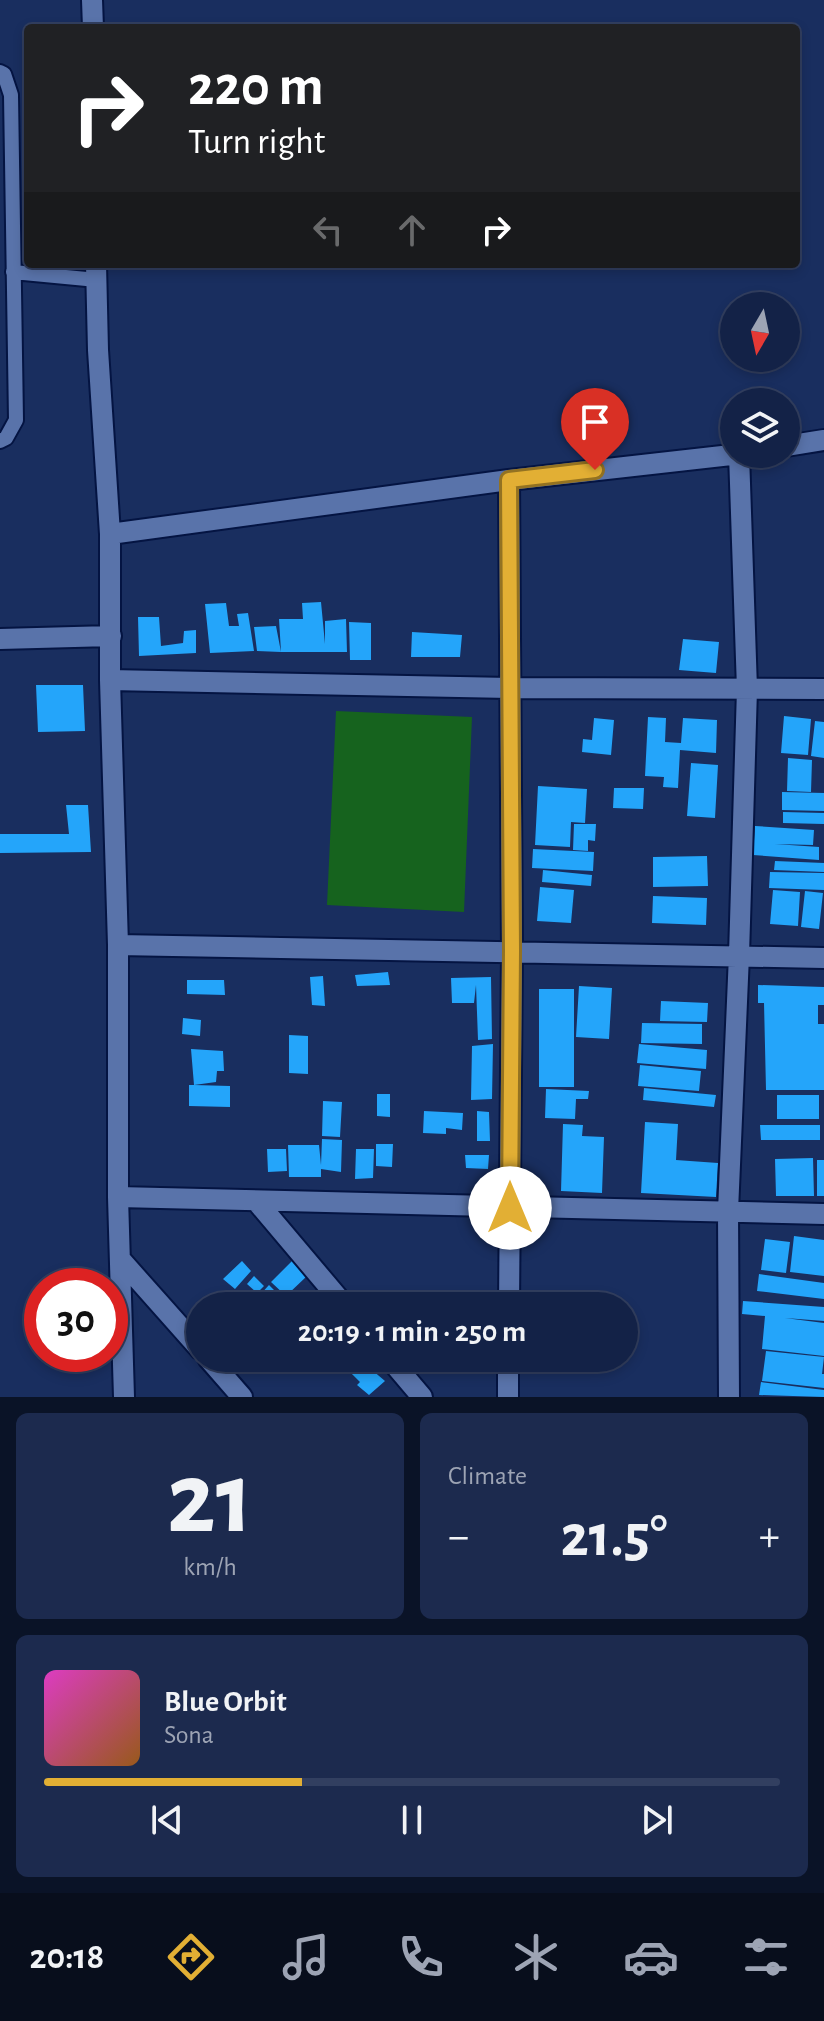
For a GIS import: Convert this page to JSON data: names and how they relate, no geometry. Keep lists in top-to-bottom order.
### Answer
{
  "north": "bottom",
  "page": {
    "turn": ["220 m", "Turn right"],
    "limit": "30",
    "trip": "20:19 · 1 min · 250 m",
    "tile": [
      ["21", "km/h"],
      "Climate"
    ],
    "heat": ["−", "21.5°", "+"],
    "song": ["Blue Orbit", "Sona"],
    "tabs": "20:18"
  }
}
